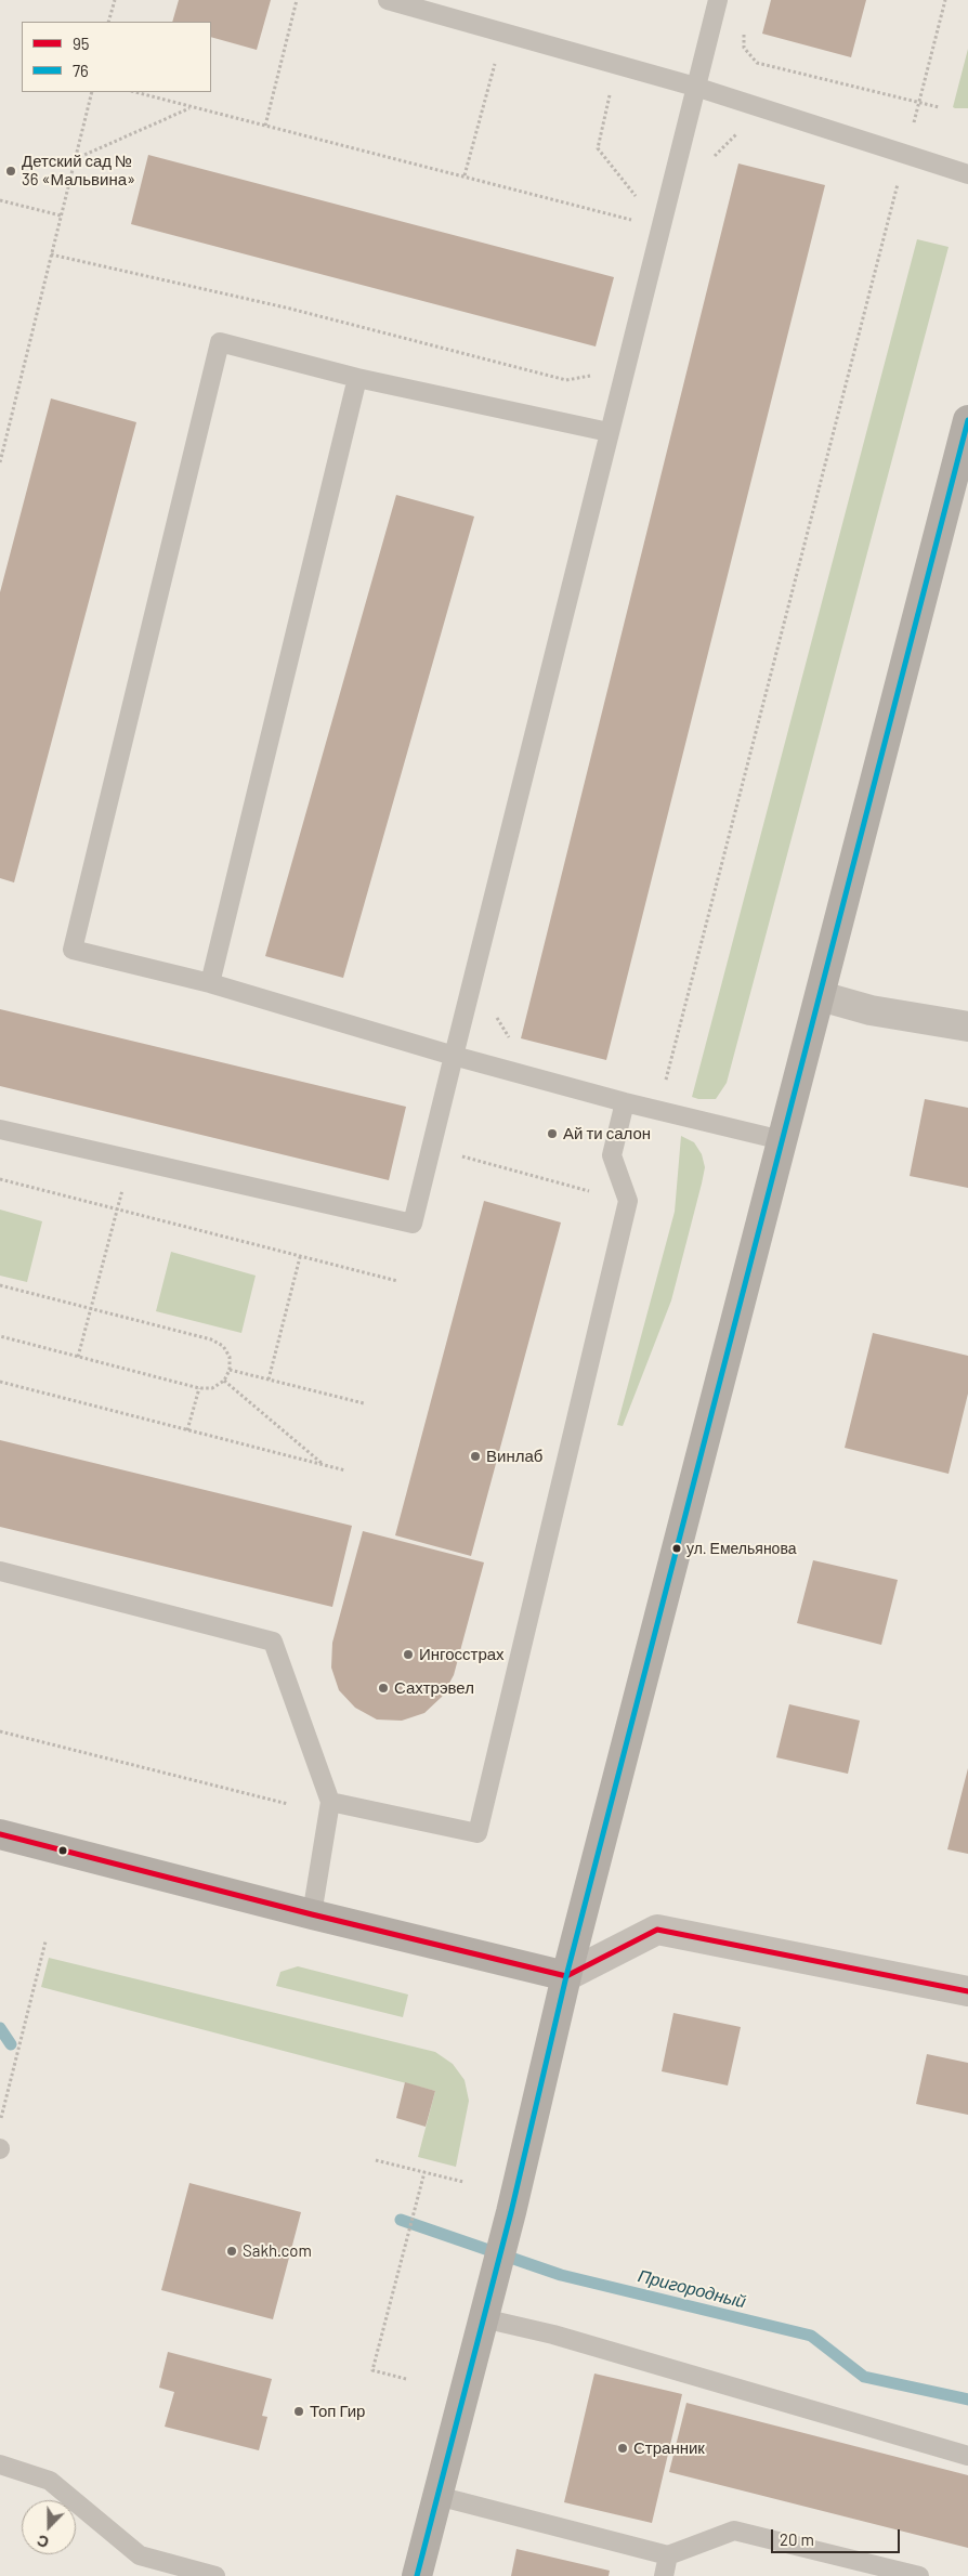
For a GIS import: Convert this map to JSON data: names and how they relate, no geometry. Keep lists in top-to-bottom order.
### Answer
{
  "water": ["Пригородный"],
  "places": [
    "Детский сад № 36 «Мальвина»",
    "Ай ти салон",
    "Винлаб",
    "ул. Емельянова",
    "Ингосстрах",
    "Сахтрэвел",
    "Sakh.com",
    "Топ Гир",
    "Странник"
  ],
  "lines": ["transit line 76", "transit line 95"],
  "legend": ["95", "76"],
  "scale_bar": "20 m",
  "north": "bottom"
}
